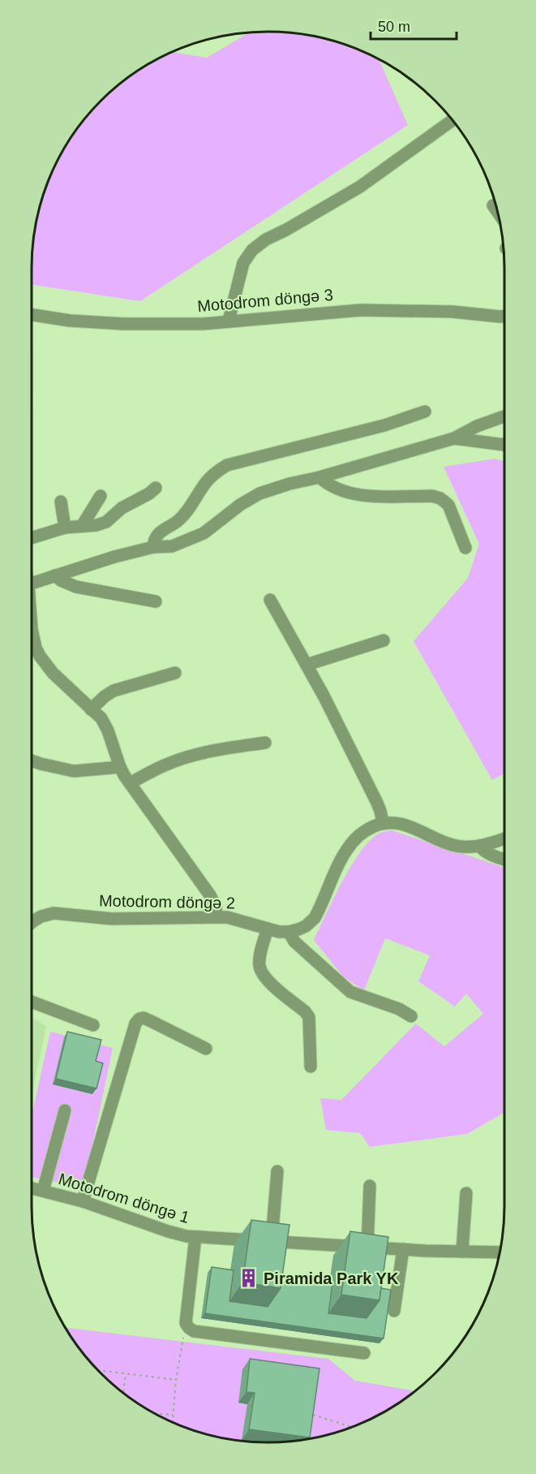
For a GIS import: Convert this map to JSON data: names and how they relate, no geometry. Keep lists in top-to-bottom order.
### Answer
{
  "streets": {
    "street": ["Motodrom döngə 3", "Motodrom döngə 2", "Motodrom döngə 1"]
  },
  "places": {
    "building": ["Piramida Park YK"]
  },
  "scale_bar": "50 m"
}
